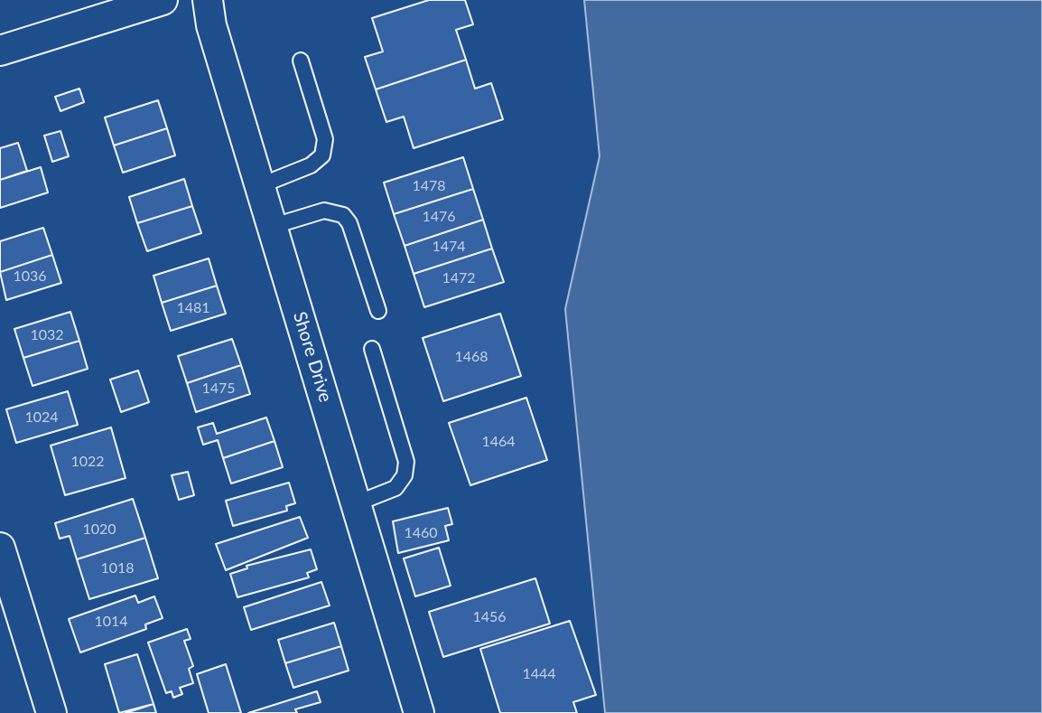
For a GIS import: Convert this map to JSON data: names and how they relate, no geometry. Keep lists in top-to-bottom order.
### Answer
{
  "streets": {
    "street": ["Shore Drive"]
  },
  "house_numbers": [
    "1478",
    "1476",
    "1474",
    "1036",
    "1472",
    "1481",
    "1032",
    "1468",
    "1475",
    "1024",
    "1464",
    "1022",
    "1020",
    "1460",
    "1018",
    "1456",
    "1014",
    "1444"
  ]
}
